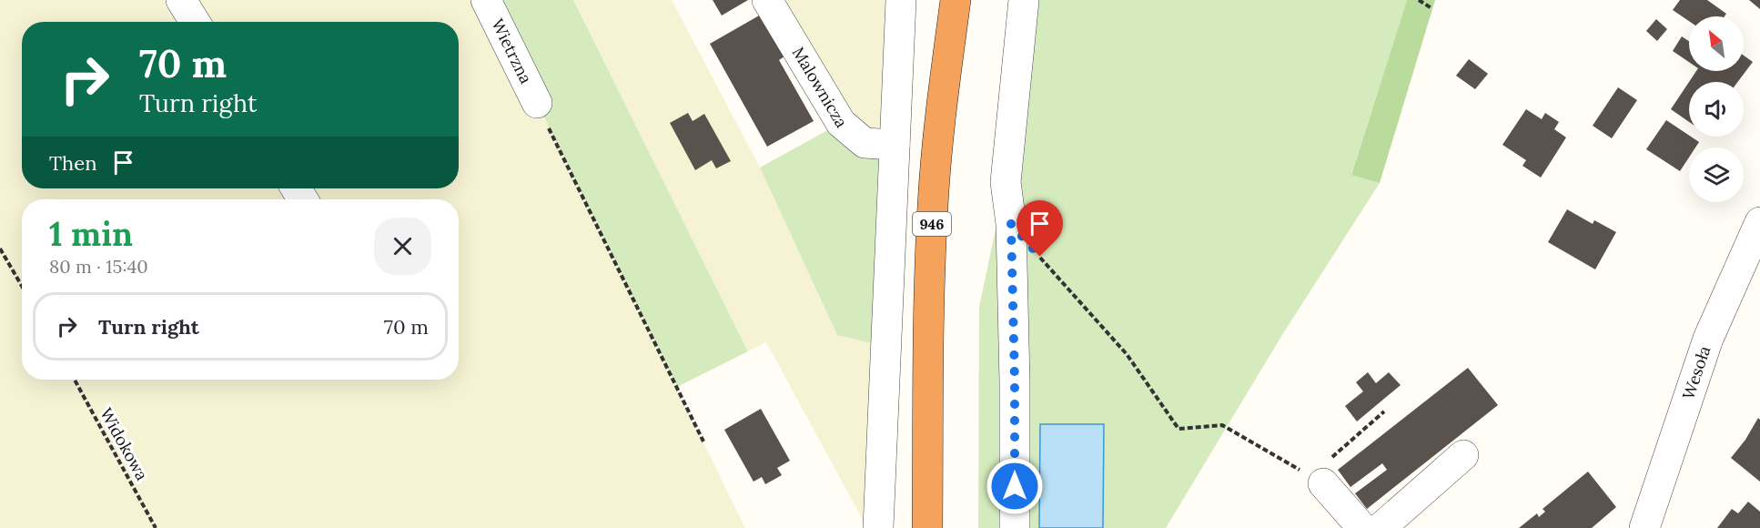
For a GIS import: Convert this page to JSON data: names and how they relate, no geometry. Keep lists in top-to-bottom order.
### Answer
{
  "streets": {
    "highway": ["946"],
    "street": ["Wietrzna", "Malownicza", "Wesoła"],
    "path": ["Widokowa"]
  },
  "north": "top left",
  "page": {
    "turn": ["70 m", "Turn right"],
    "then": "Then",
    "heading": ["1 min", "80 m · 15:40"],
    "list": [
      {
        "name": "Turn right",
        "value": "70 m"
      }
    ]
  }
}
